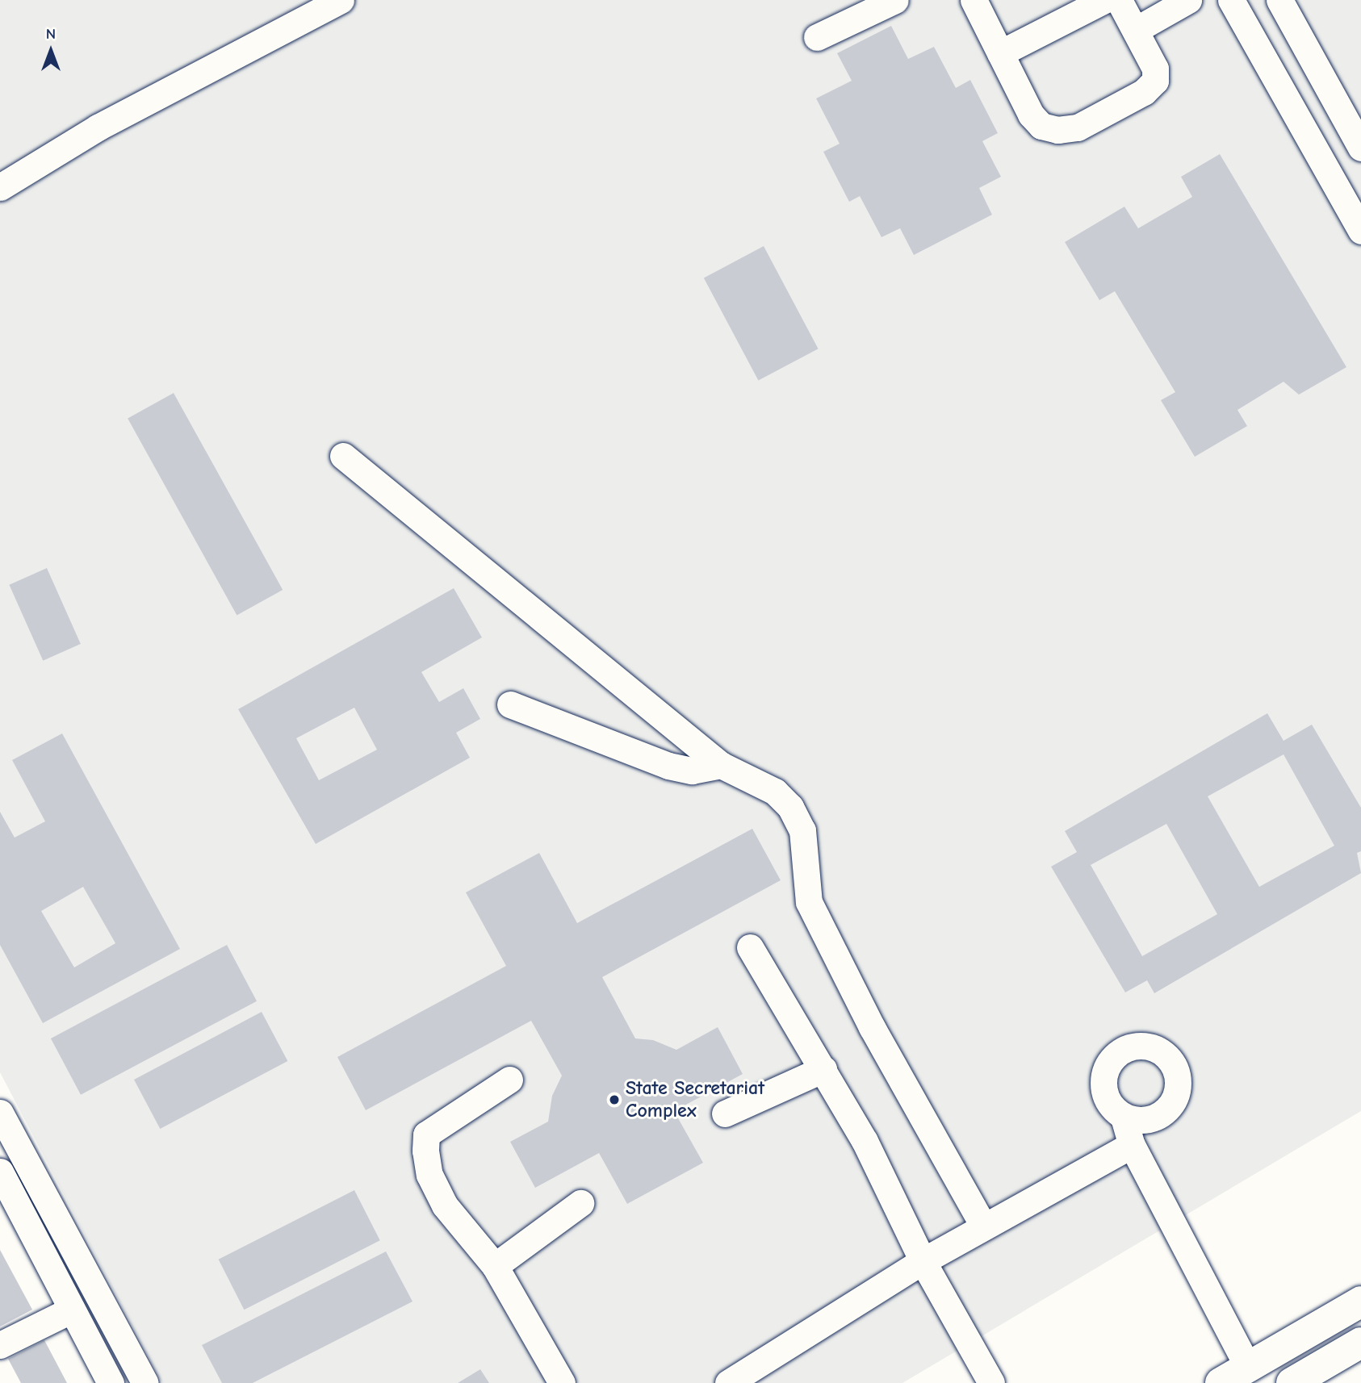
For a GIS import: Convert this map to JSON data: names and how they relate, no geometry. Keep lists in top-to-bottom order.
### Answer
{
  "places": ["State Secretariat Complex"],
  "north": "top"
}
